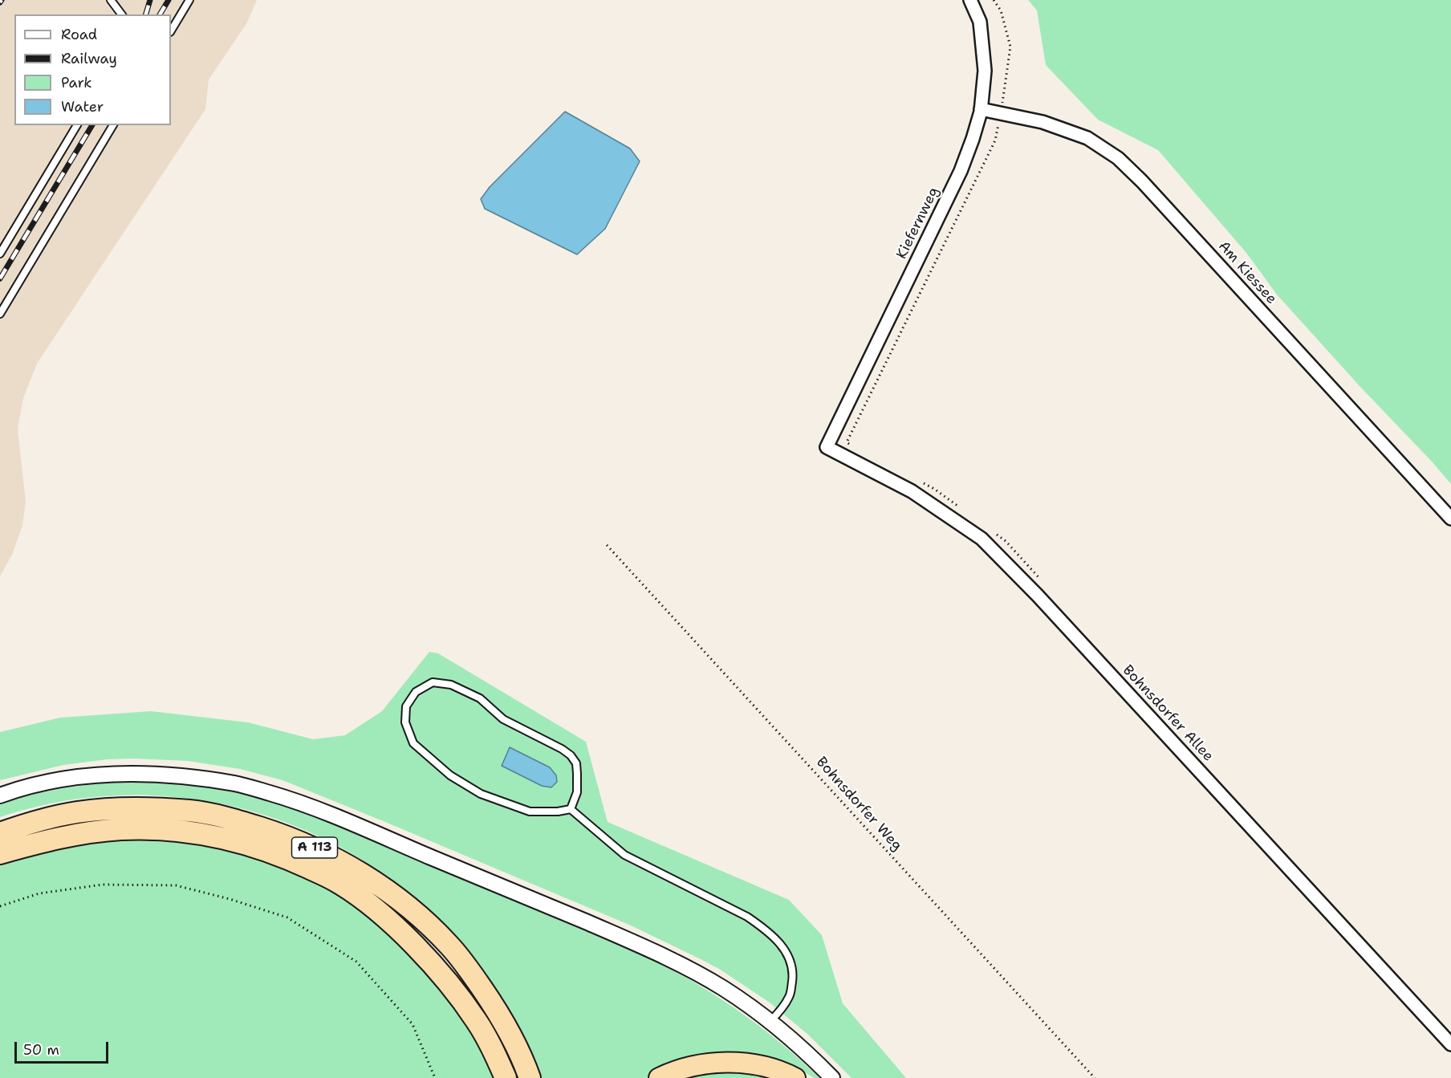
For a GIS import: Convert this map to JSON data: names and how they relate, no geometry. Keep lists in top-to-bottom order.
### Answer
{
  "streets": {
    "highway": ["A 113"],
    "street": ["Kiefernweg", "Am Kiessee", "Bohnsdorfer Allee"],
    "path": ["Bohnsdorfer Weg"]
  },
  "crossings": [
    ["Kiefernweg", "Am Kiessee"],
    ["Kiefernweg", "Bohnsdorfer Allee"]
  ],
  "legend": [
    "Road",
    "Railway",
    "Park",
    "Water"
  ],
  "scale_bar": "50 m"
}
